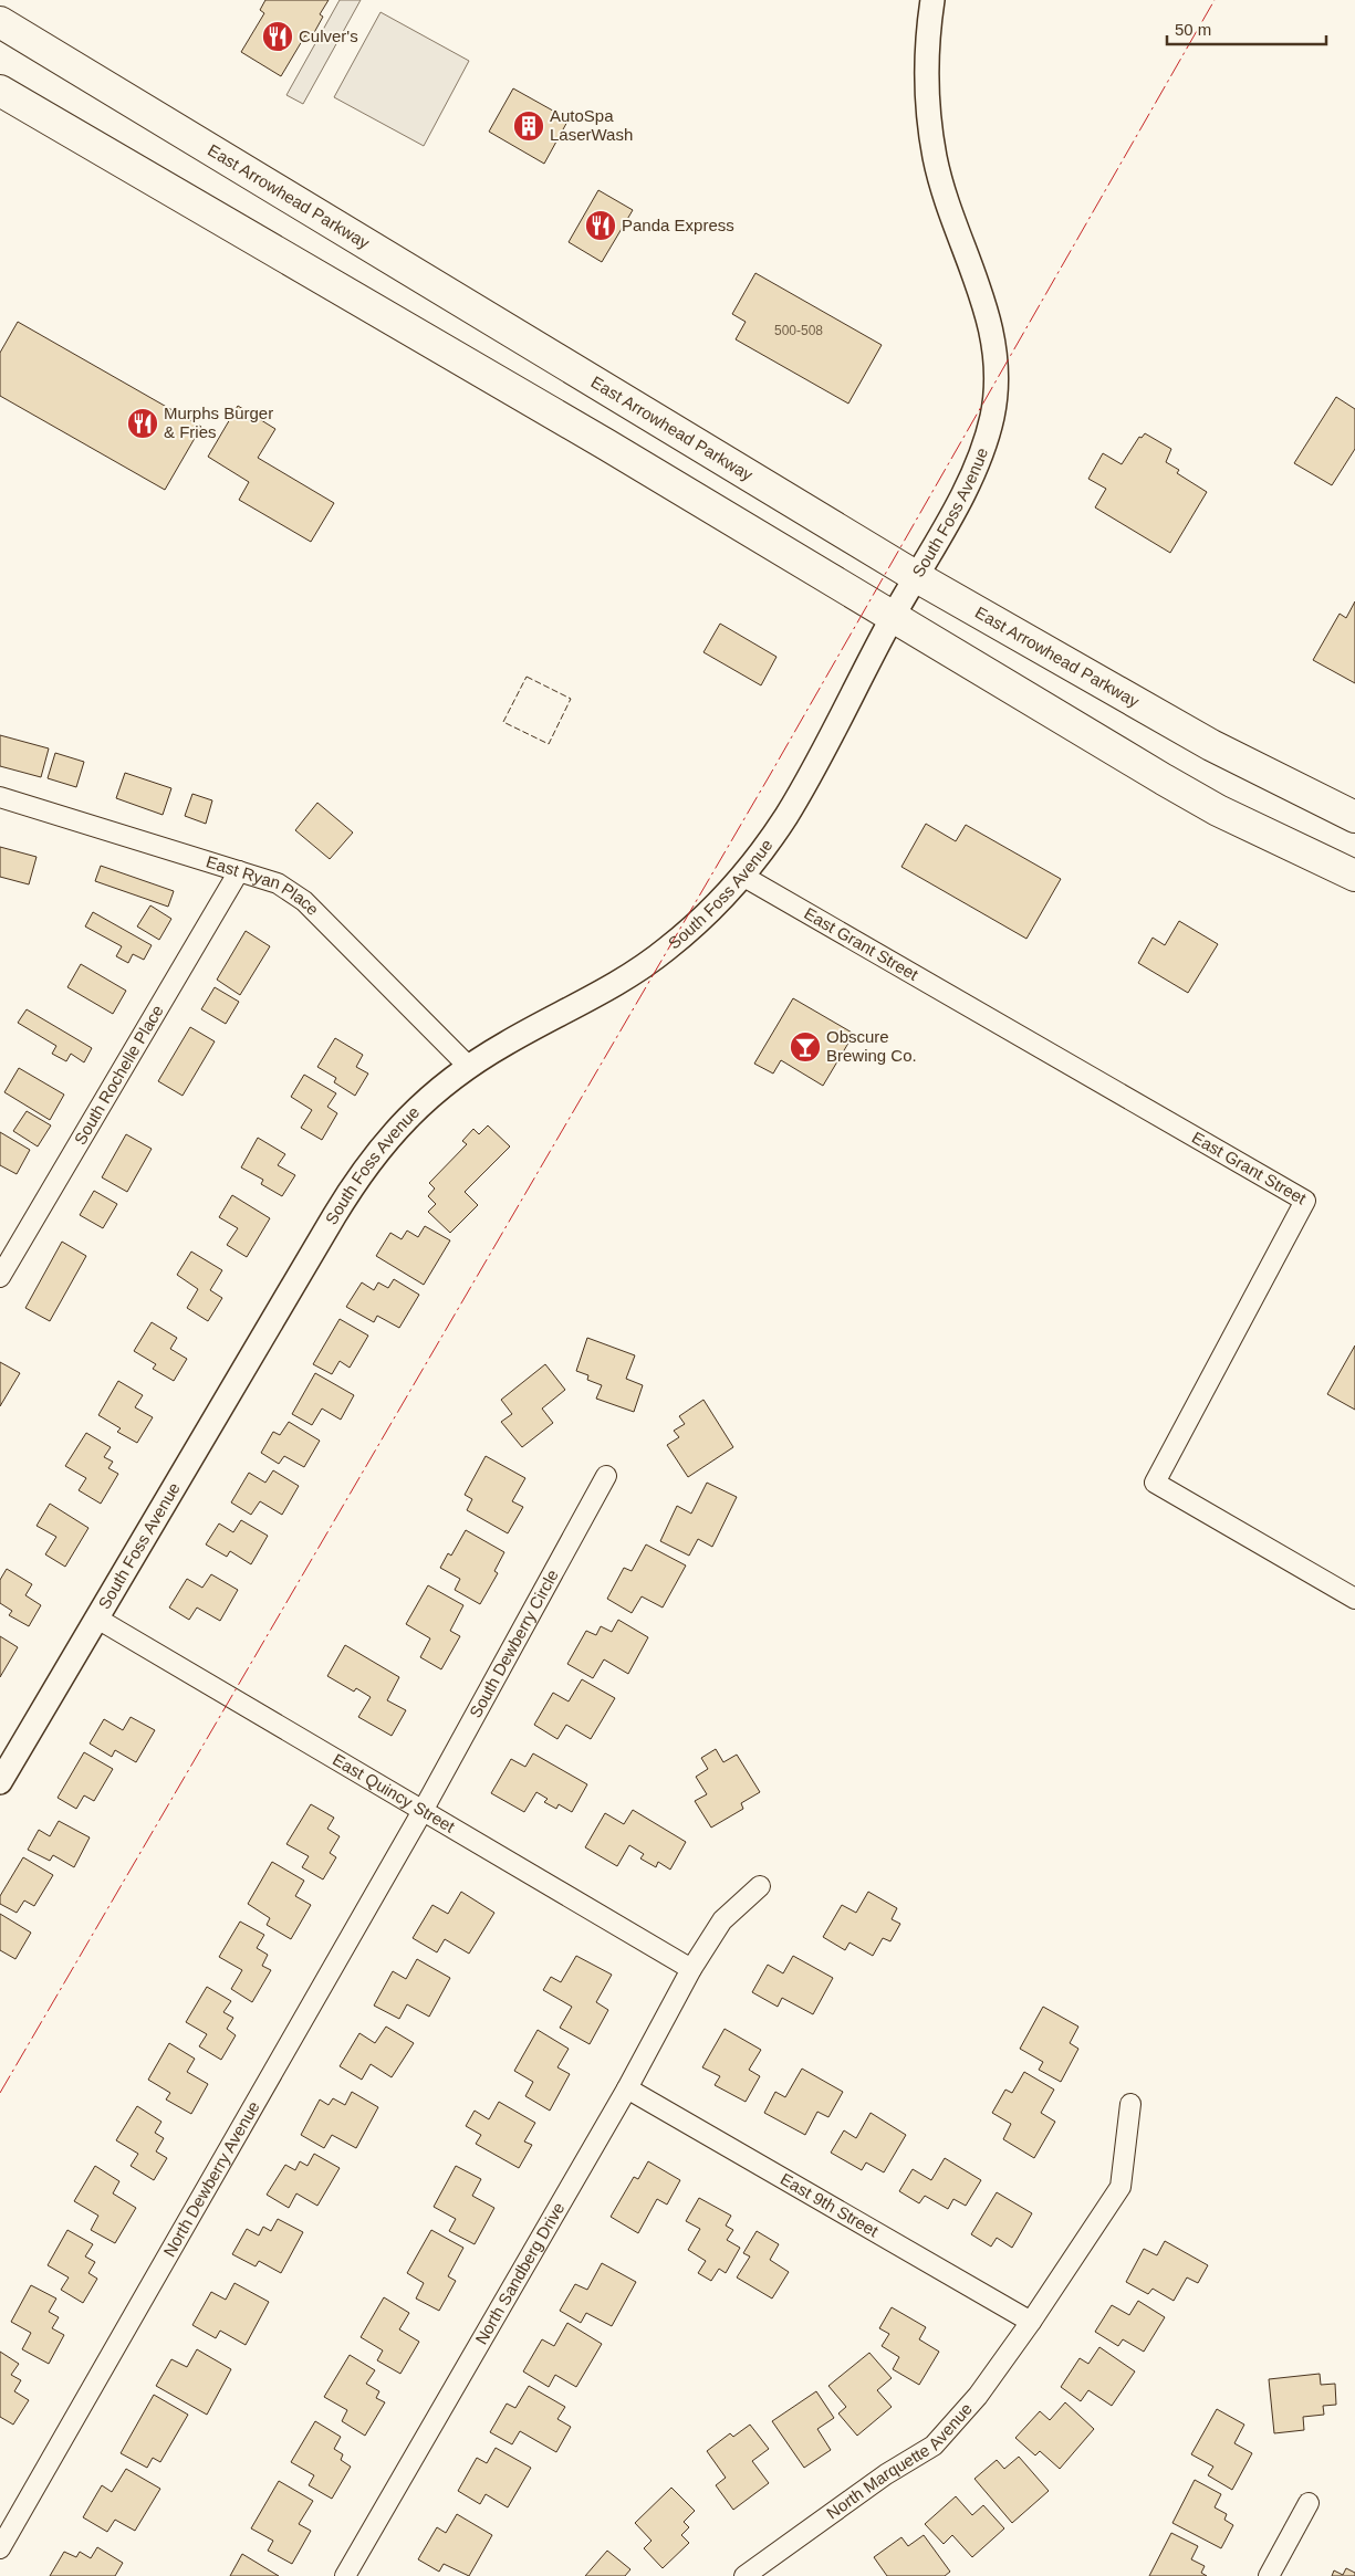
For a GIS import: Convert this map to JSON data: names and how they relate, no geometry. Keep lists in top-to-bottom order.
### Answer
{
  "streets": {
    "main road": ["East Arrowhead Parkway"],
    "street": [
      "South Foss Avenue",
      "East Ryan Place",
      "East Grant Street",
      "South Rochelle Place",
      "South Dewberry Circle",
      "East Quincy Street",
      "North Dewberry Avenue",
      "East 9th Street",
      "North Sandberg Drive",
      "North Marquette Avenue"
    ]
  },
  "crossings": [
    ["East Arrowhead Parkway", "South Foss Avenue"],
    ["South Foss Avenue", "East Ryan Place"],
    ["South Foss Avenue", "East Grant Street"],
    ["South Foss Avenue", "East Quincy Street"],
    ["East Ryan Place", "South Rochelle Place"],
    ["South Dewberry Circle", "East Quincy Street"],
    ["South Dewberry Circle", "North Dewberry Avenue"],
    ["East Quincy Street", "North Dewberry Avenue"],
    ["East Quincy Street", "North Sandberg Drive"],
    ["East 9th Street", "North Sandberg Drive"],
    ["East 9th Street", "North Marquette Avenue"]
  ],
  "places": {
    "restaurant": ["Culver's", "Panda Express", "Murphs Burger & Fries"],
    "building": ["AutoSpa LaserWash"],
    "bar": ["Obscure Brewing Co."]
  },
  "house_numbers": ["500-508"],
  "scale_bar": "50 m"
}
